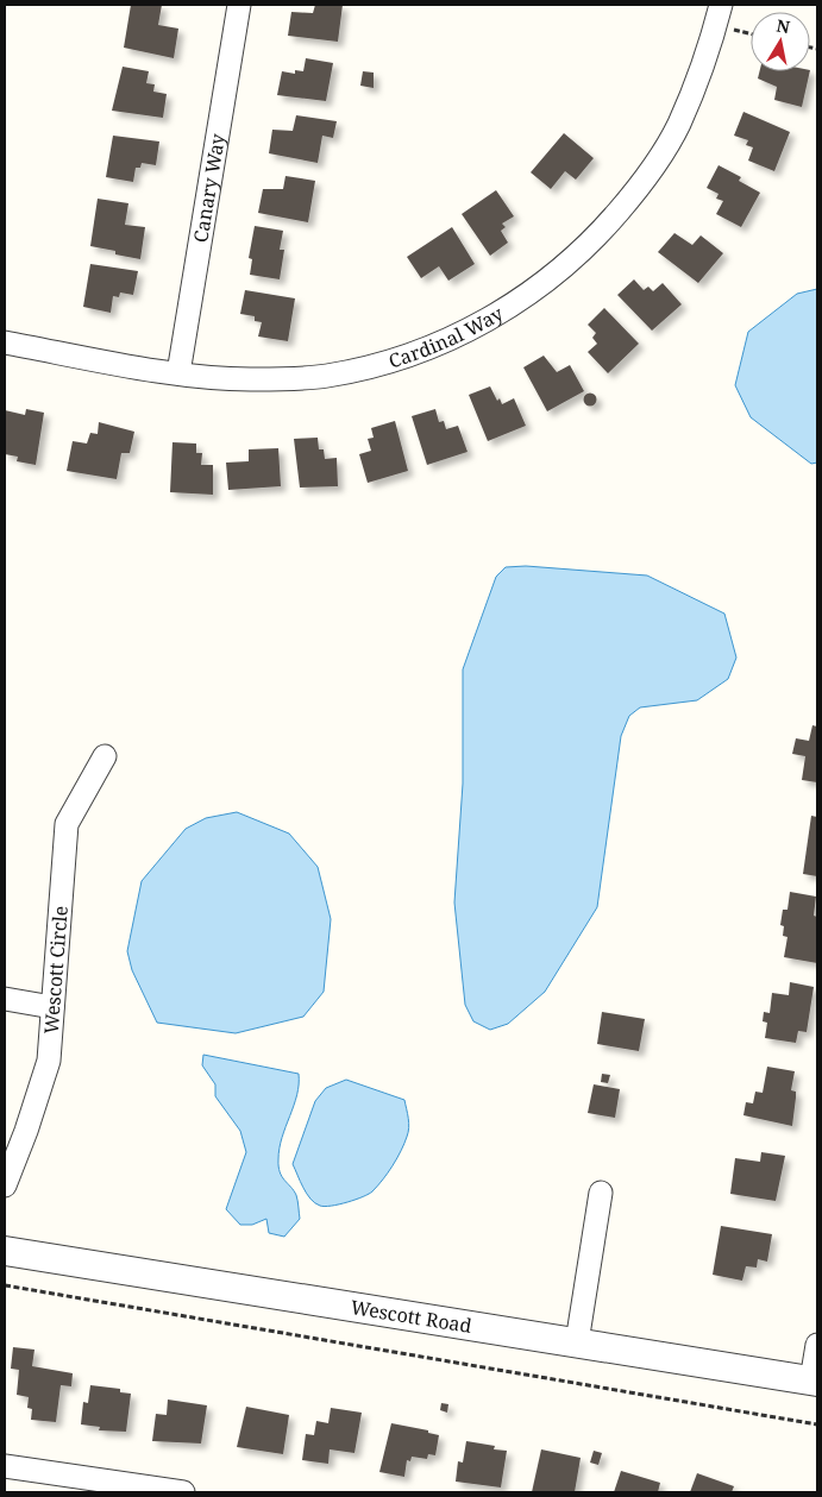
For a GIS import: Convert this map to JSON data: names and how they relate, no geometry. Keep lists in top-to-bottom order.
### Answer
{
  "streets": {
    "street": [
      "Canary Way",
      "Cardinal Way",
      "Wescott Circle",
      "Wescott Road"
    ]
  },
  "crossings": [
    ["Canary Way", "Cardinal Way"]
  ],
  "north": "top"
}
